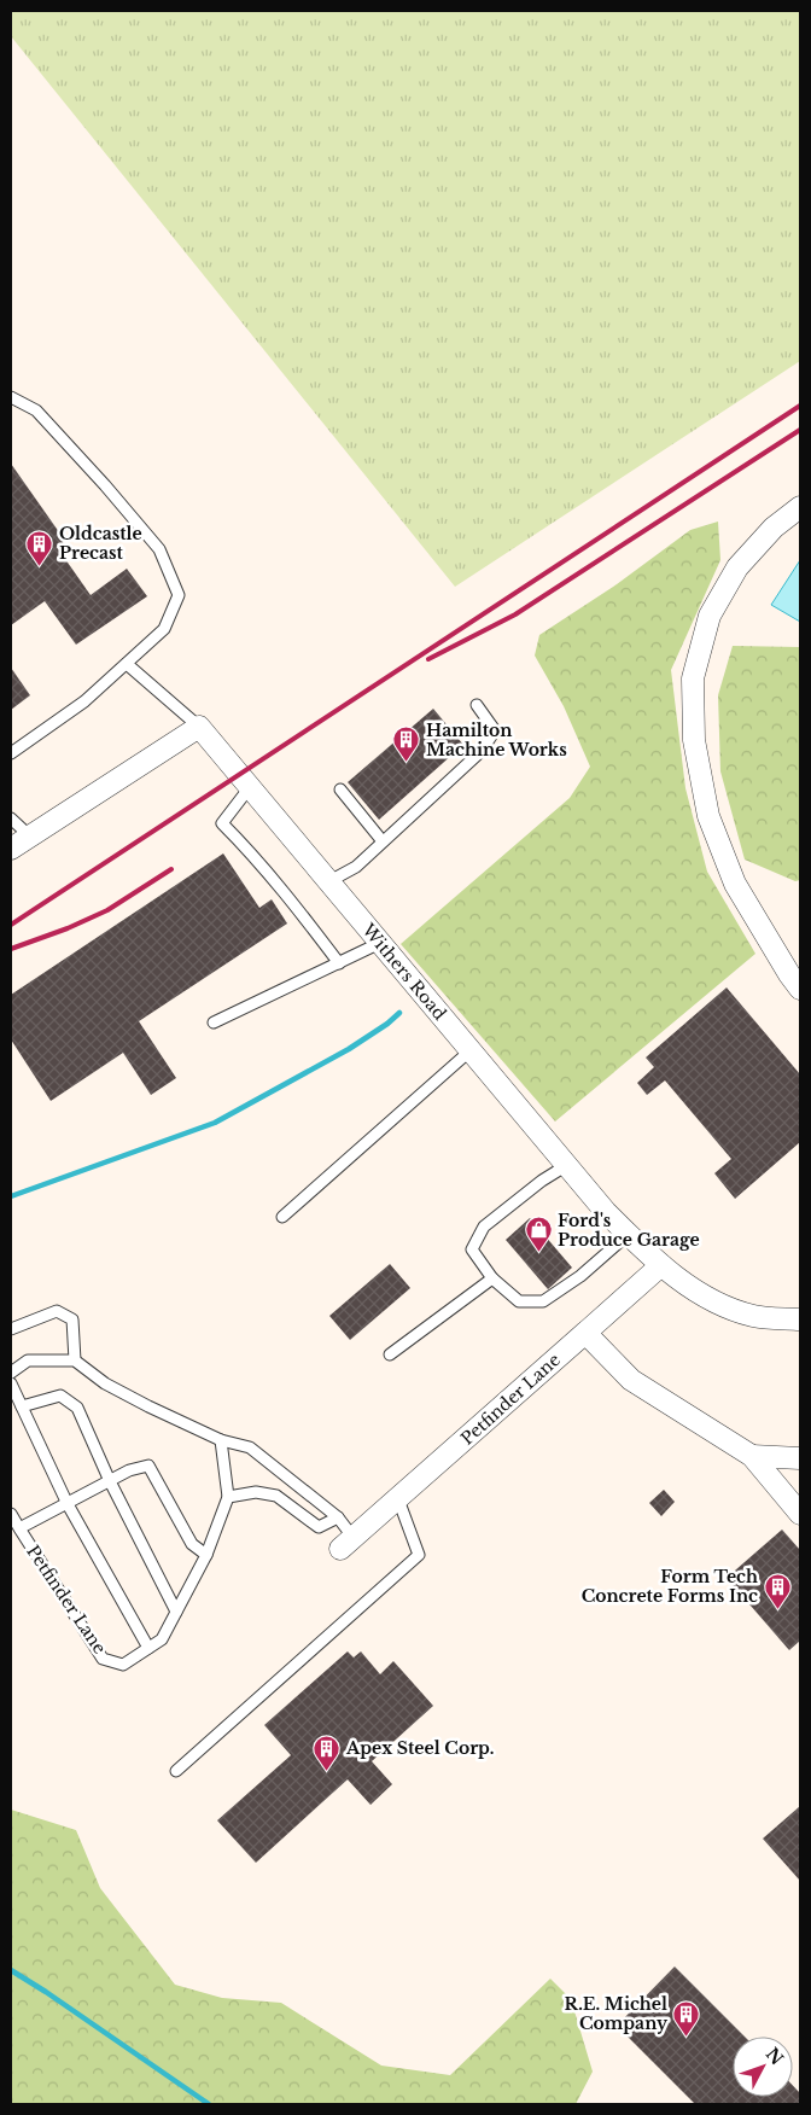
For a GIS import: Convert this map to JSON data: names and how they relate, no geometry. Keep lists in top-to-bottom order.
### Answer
{
  "streets": {
    "street": ["Withers Road", "Petfinder Lane"]
  },
  "crossings": [
    ["Withers Road", "Petfinder Lane"]
  ],
  "places": {
    "building": [
      "Oldcastle Precast",
      "Hamilton Machine Works",
      "Form Tech Concrete Forms Inc",
      "Apex Steel Corp.",
      "R.E. Michel Company"
    ],
    "shop": ["Ford's Produce Garage"]
  },
  "north": "top right"
}
